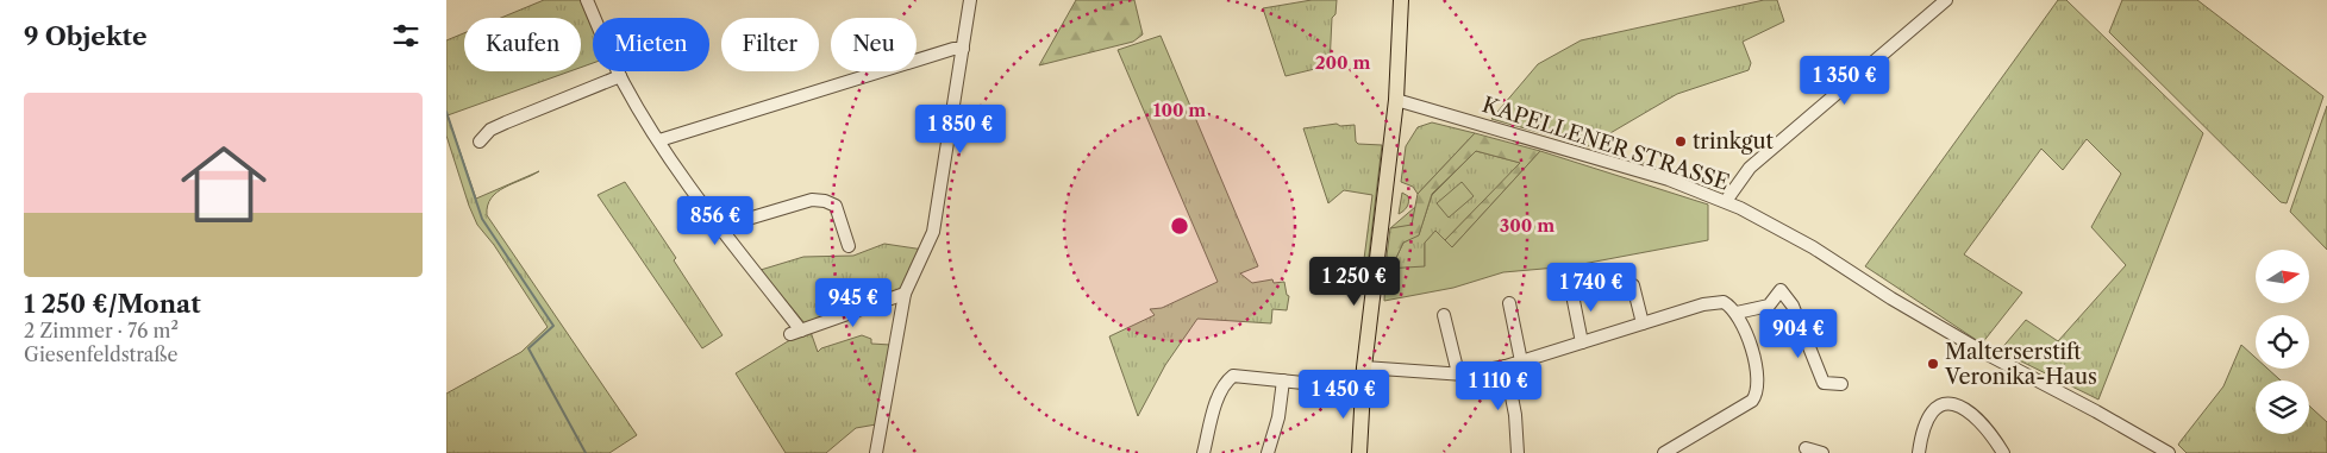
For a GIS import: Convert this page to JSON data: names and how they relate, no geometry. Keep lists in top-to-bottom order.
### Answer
{
  "streets": {
    "street": ["KAPELLENER STRASSE"]
  },
  "places": ["trinkgut", "Malterserstift Veronika-Haus"],
  "north": "right",
  "page": {
    "heading": "9 Objekte",
    "chip": [
      "Kaufen",
      "Mieten",
      "Filter",
      "Neu"
    ],
    "price": [
      "1 350 €",
      "1 850 €",
      "856 €",
      "1 250 €",
      "1 740 €",
      "945 €",
      "904 €",
      "1 110 €",
      "1 450 €"
    ],
    "list": [
      {
        "name": "1 250 €/Monat",
        "note": "2 Zimmer · 76 m² · Giesenfeldstraße"
      }
    ]
  },
  "rings": ["200 m", "100 m", "300 m"]
}
